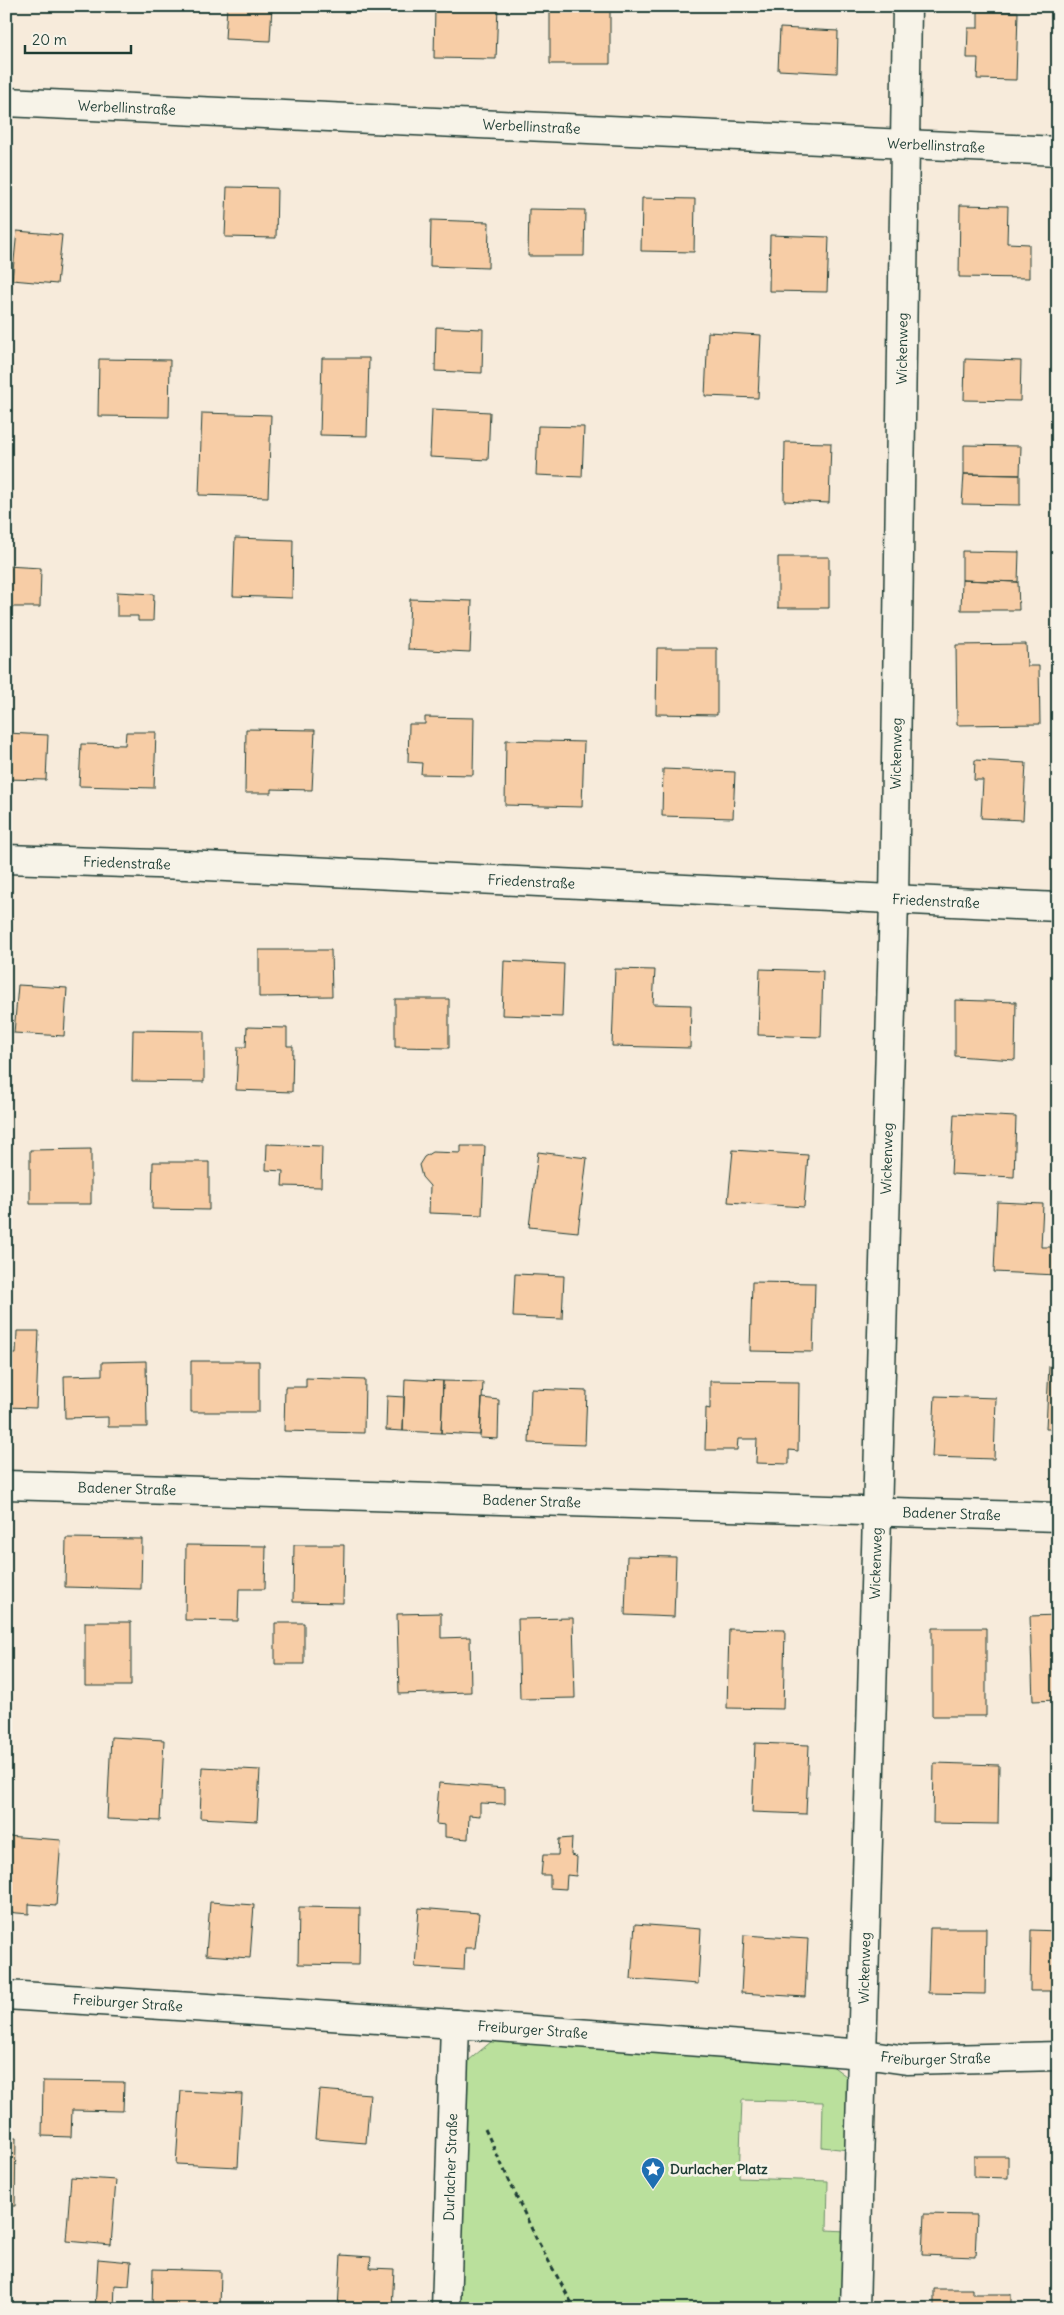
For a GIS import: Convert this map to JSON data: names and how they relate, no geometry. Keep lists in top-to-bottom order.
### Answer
{
  "streets": {
    "street": [
      "Werbellinstraße",
      "Wickenweg",
      "Friedenstraße",
      "Badener Straße",
      "Freiburger Straße",
      "Durlacher Straße"
    ]
  },
  "crossings": [
    ["Werbellinstraße", "Wickenweg"],
    ["Wickenweg", "Friedenstraße"],
    ["Wickenweg", "Badener Straße"],
    ["Wickenweg", "Freiburger Straße"],
    ["Freiburger Straße", "Durlacher Straße"]
  ],
  "places": {
    "place": ["Durlacher Platz"]
  },
  "scale_bar": "20 m"
}
